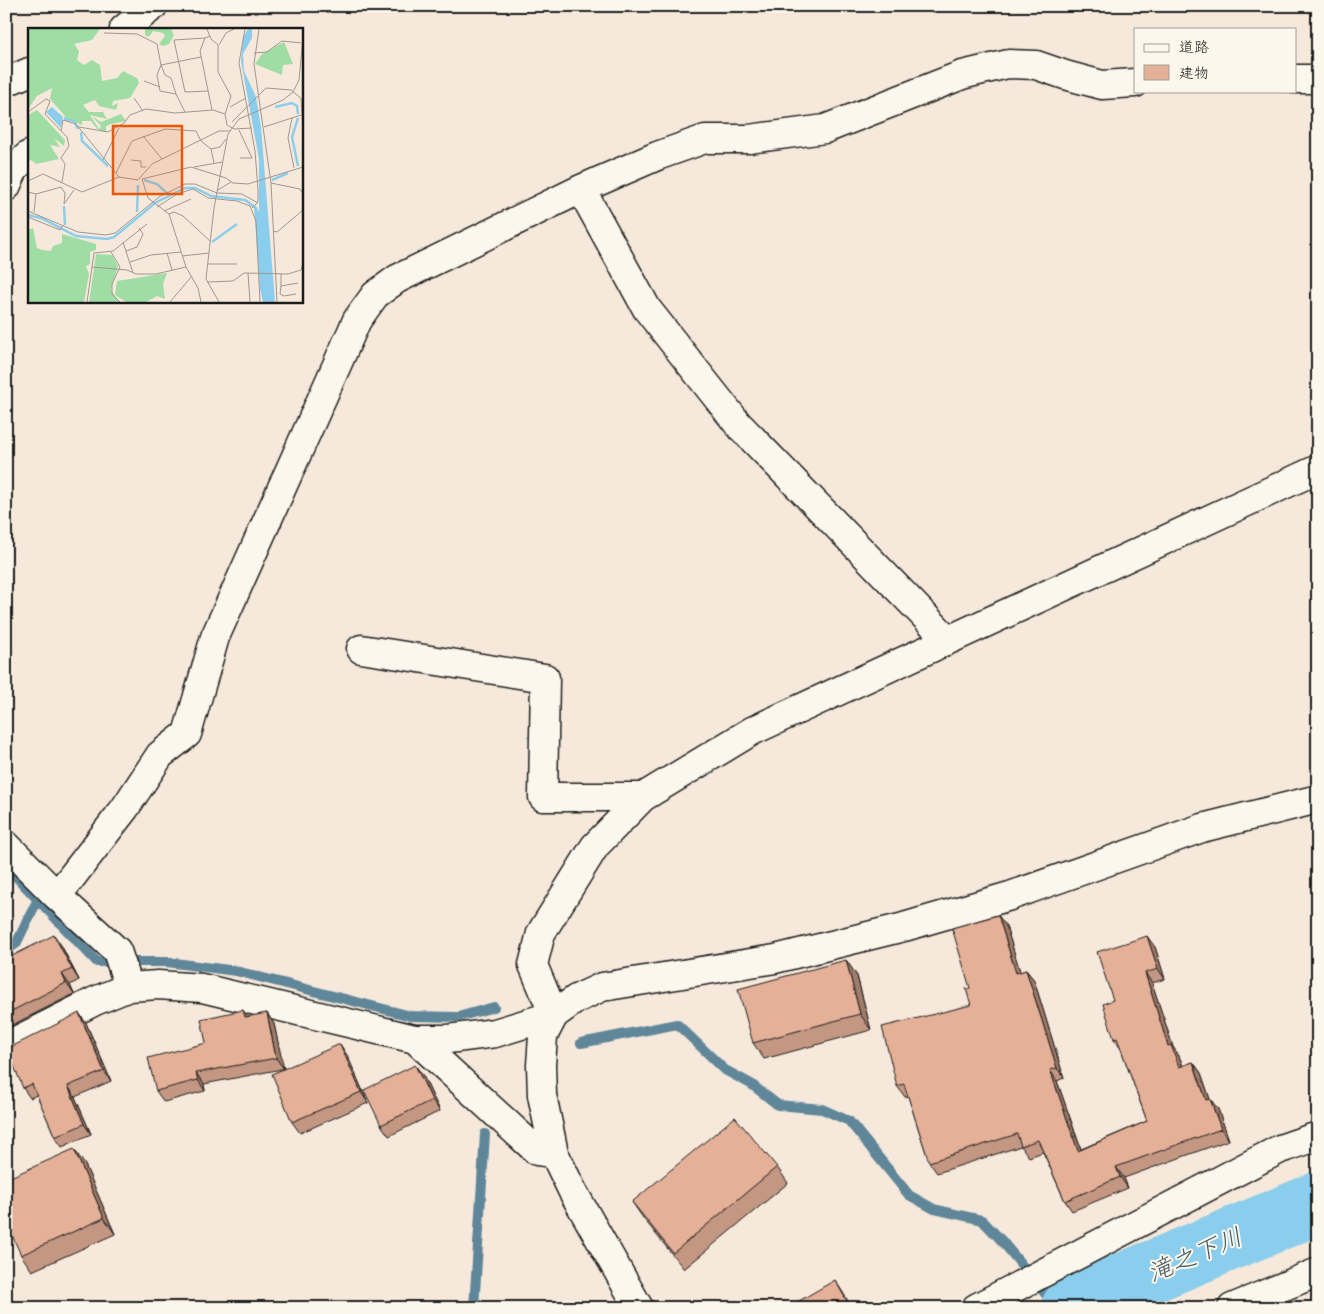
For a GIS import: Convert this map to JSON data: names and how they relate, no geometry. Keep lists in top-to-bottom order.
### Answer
{
  "water": ["滝之下川"],
  "legend": ["道路", "建物"]
}
